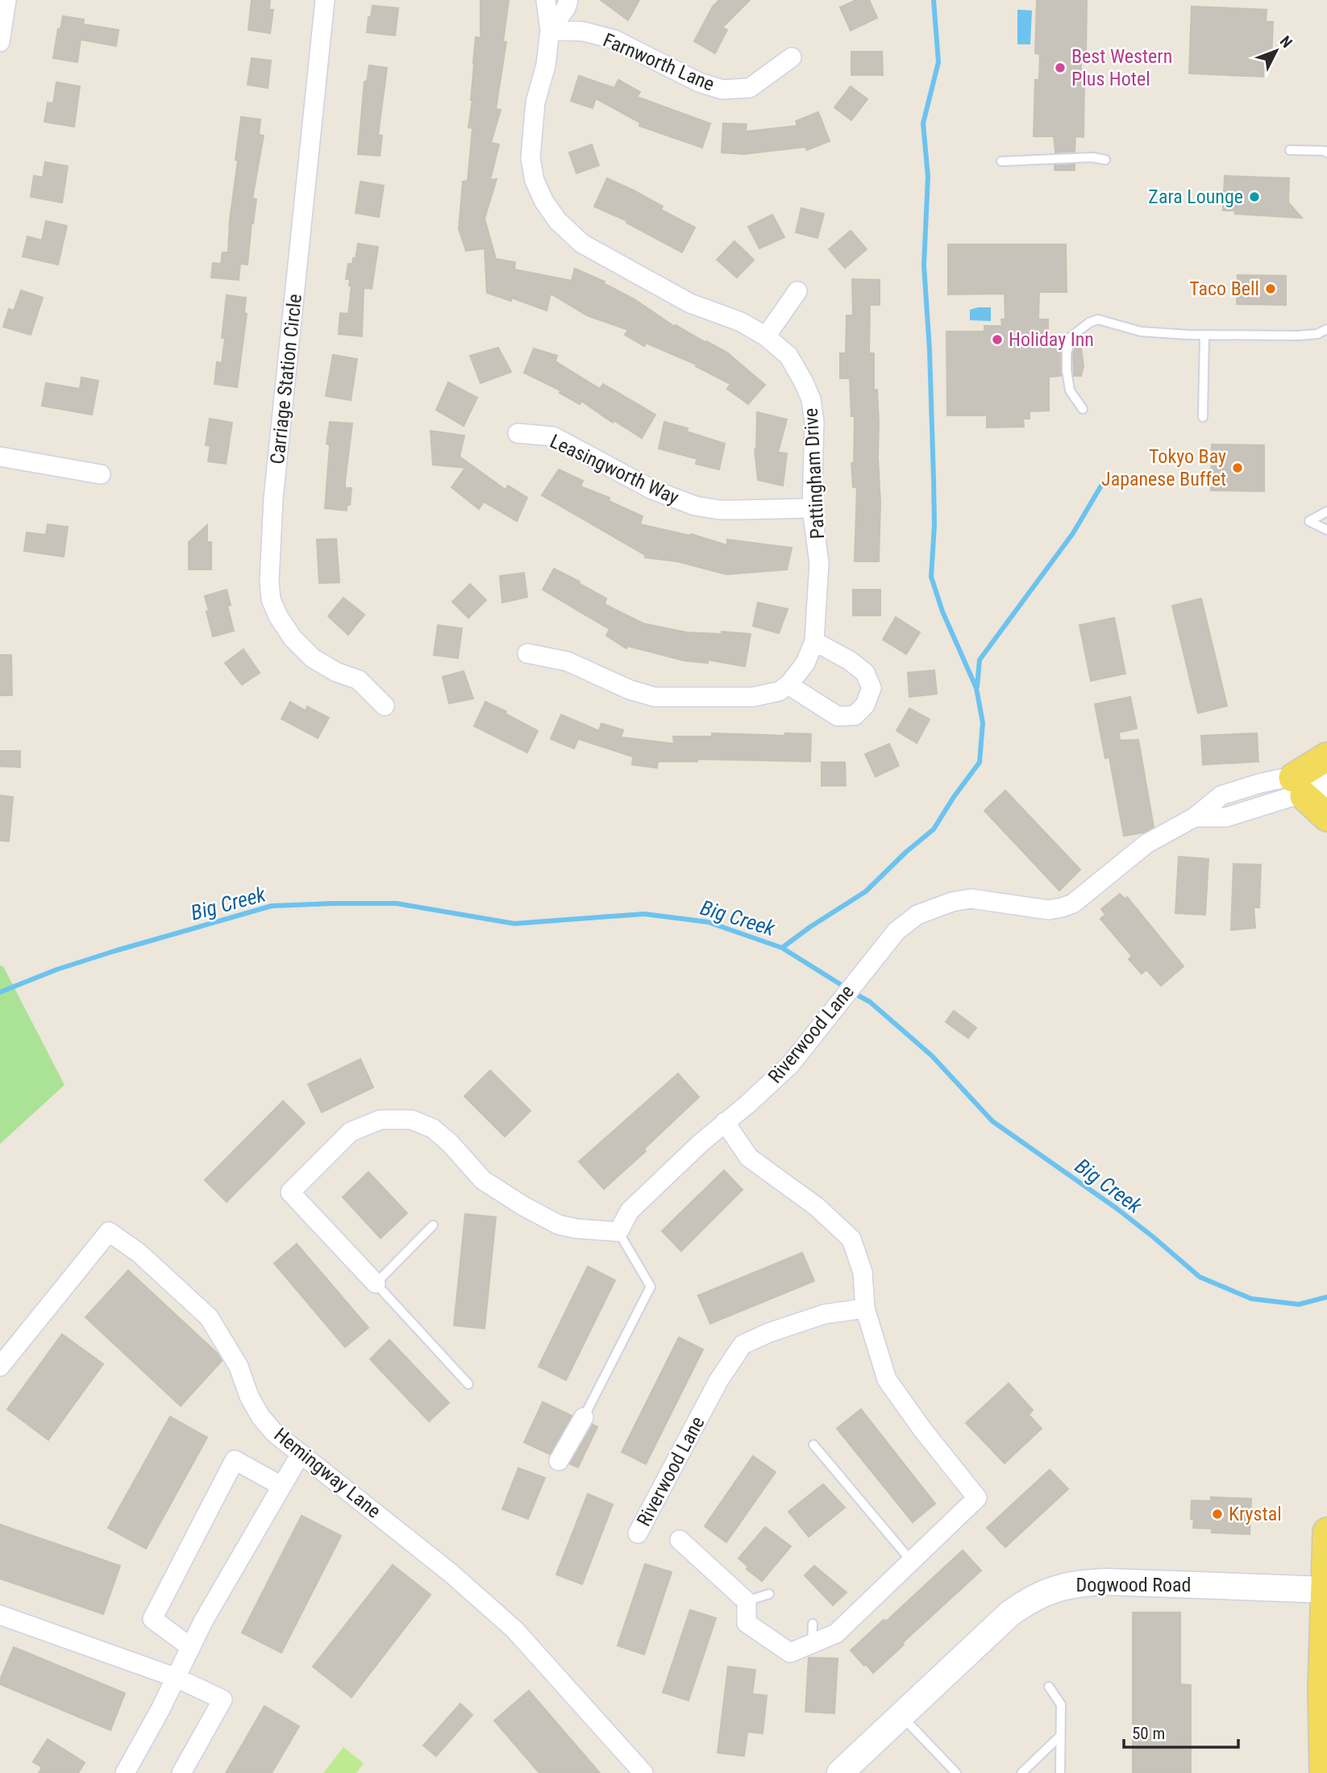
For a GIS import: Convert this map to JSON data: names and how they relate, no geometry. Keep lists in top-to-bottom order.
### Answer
{
  "streets": {
    "street": [
      "Farnworth Lane",
      "Carriage Station Circle",
      "Leasingworth Way",
      "Pattingham Drive",
      "Riverwood Lane",
      "Hemingway Lane",
      "Dogwood Road"
    ]
  },
  "crossings": [
    ["Farnworth Lane", "Pattingham Drive"],
    ["Leasingworth Way", "Pattingham Drive"]
  ],
  "water": ["Big Creek"],
  "places": [
    "Best Western Plus Hotel",
    "Zara Lounge",
    "Taco Bell",
    "Holiday Inn",
    "Tokyo Bay Japanese Buffet",
    "Krystal"
  ],
  "scale_bar": "50 m",
  "north": "top right"
}
